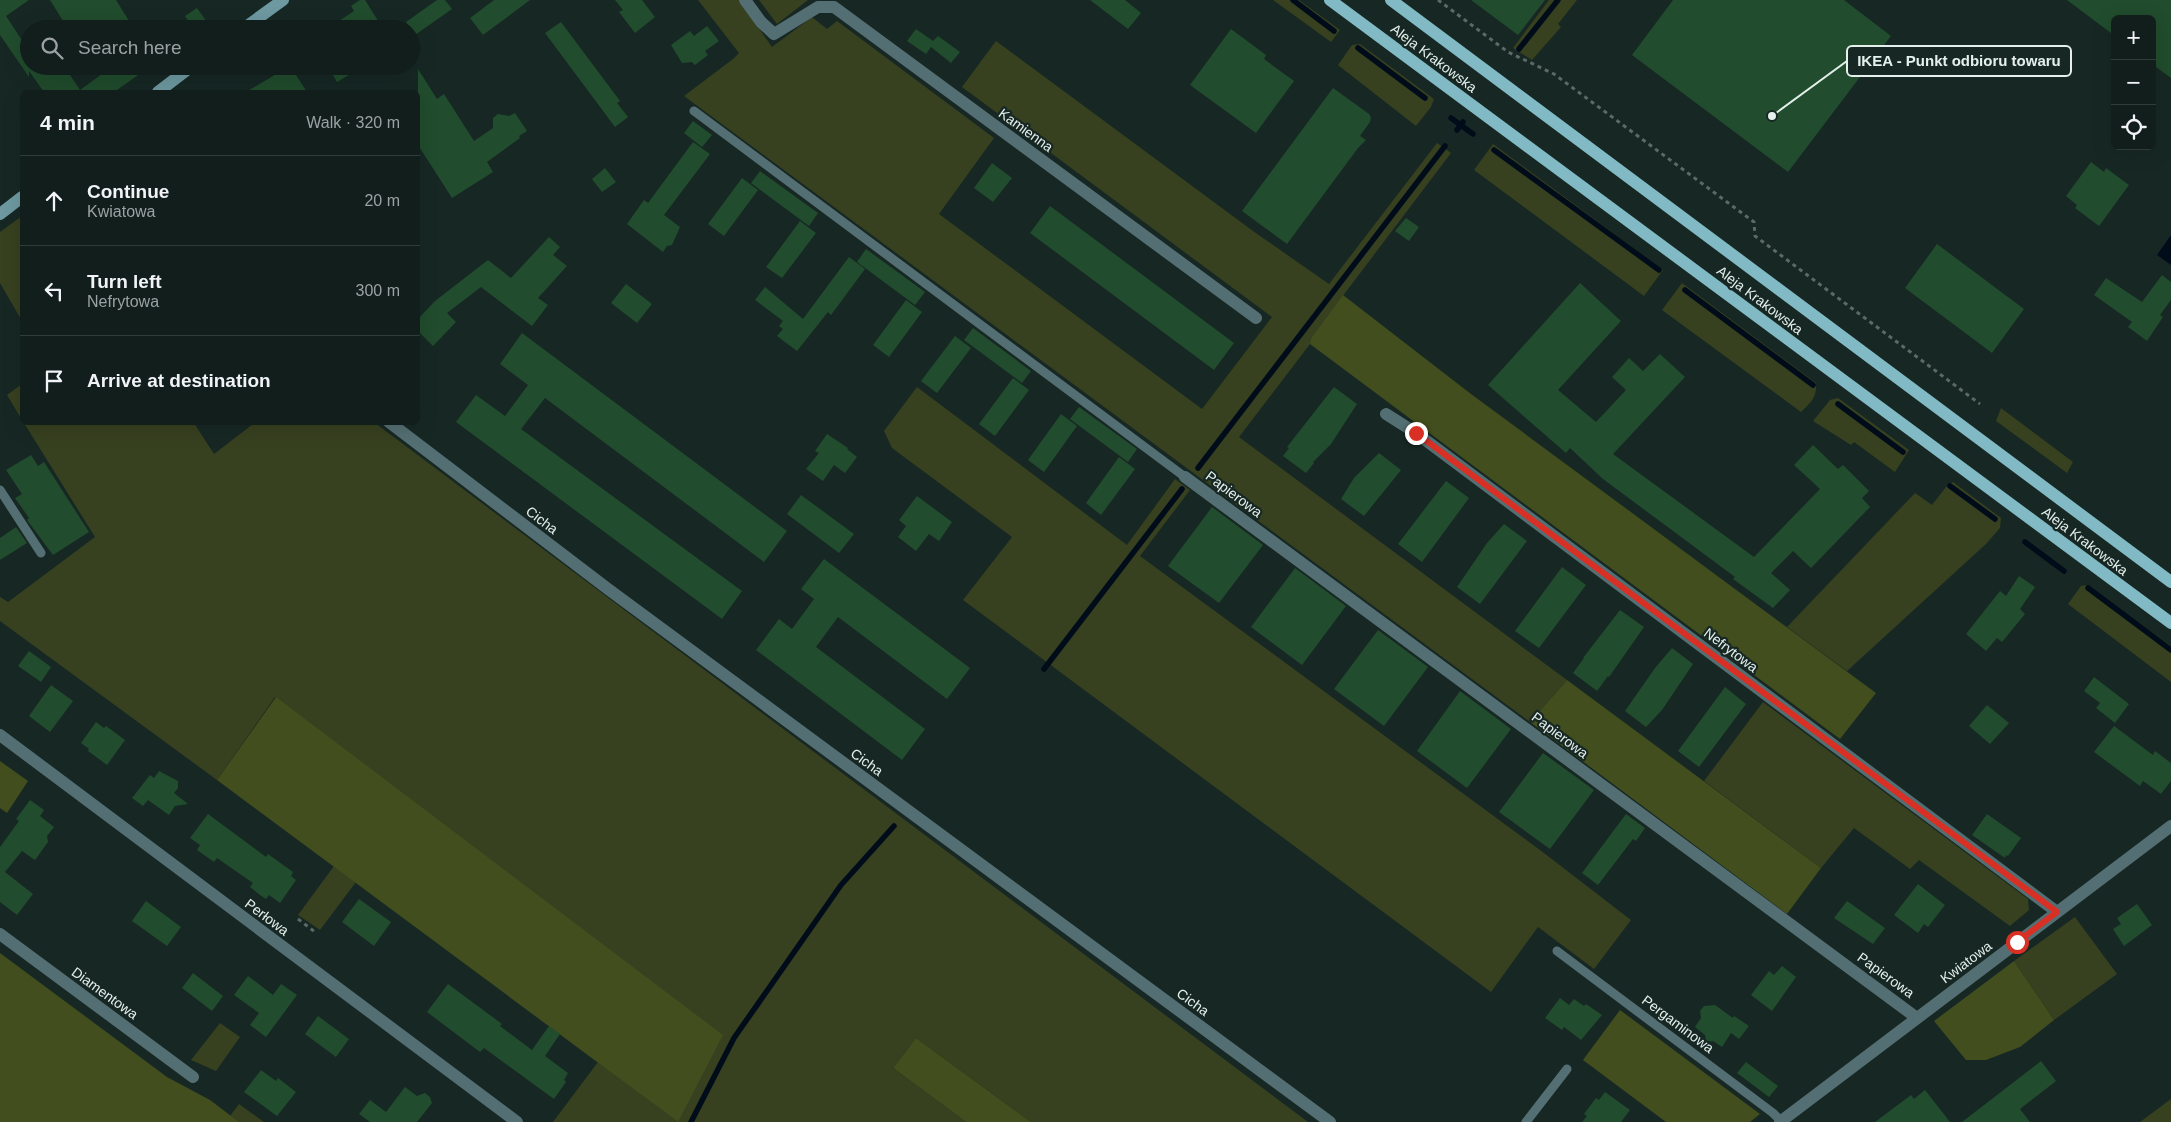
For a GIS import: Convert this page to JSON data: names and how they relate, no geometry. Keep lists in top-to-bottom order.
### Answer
{
  "streets": {
    "main road": ["Aleja Krakowska"],
    "street": [
      "Kamienna",
      "Papierowa",
      "Cicha",
      "Nefrytowa",
      "Perłowa",
      "Kwiatowa",
      "Diamentowa"
    ],
    "lane": ["Pergaminowa"]
  },
  "crossings": [
    ["Papierowa", "Kwiatowa"],
    ["Nefrytowa", "Kwiatowa"],
    ["Kwiatowa", "Pergaminowa"]
  ],
  "places": ["IKEA - Punkt odbioru towaru"],
  "page": {
    "map_buttons": ["+", "−"],
    "search": "Search here",
    "heading": ["4 min", "Walk · 320 m"],
    "list": [
      ["Continue", "Kwiatowa", "20 m"],
      ["Turn left", "Nefrytowa", "300 m"],
      "Arrive at destination"
    ]
  }
}
